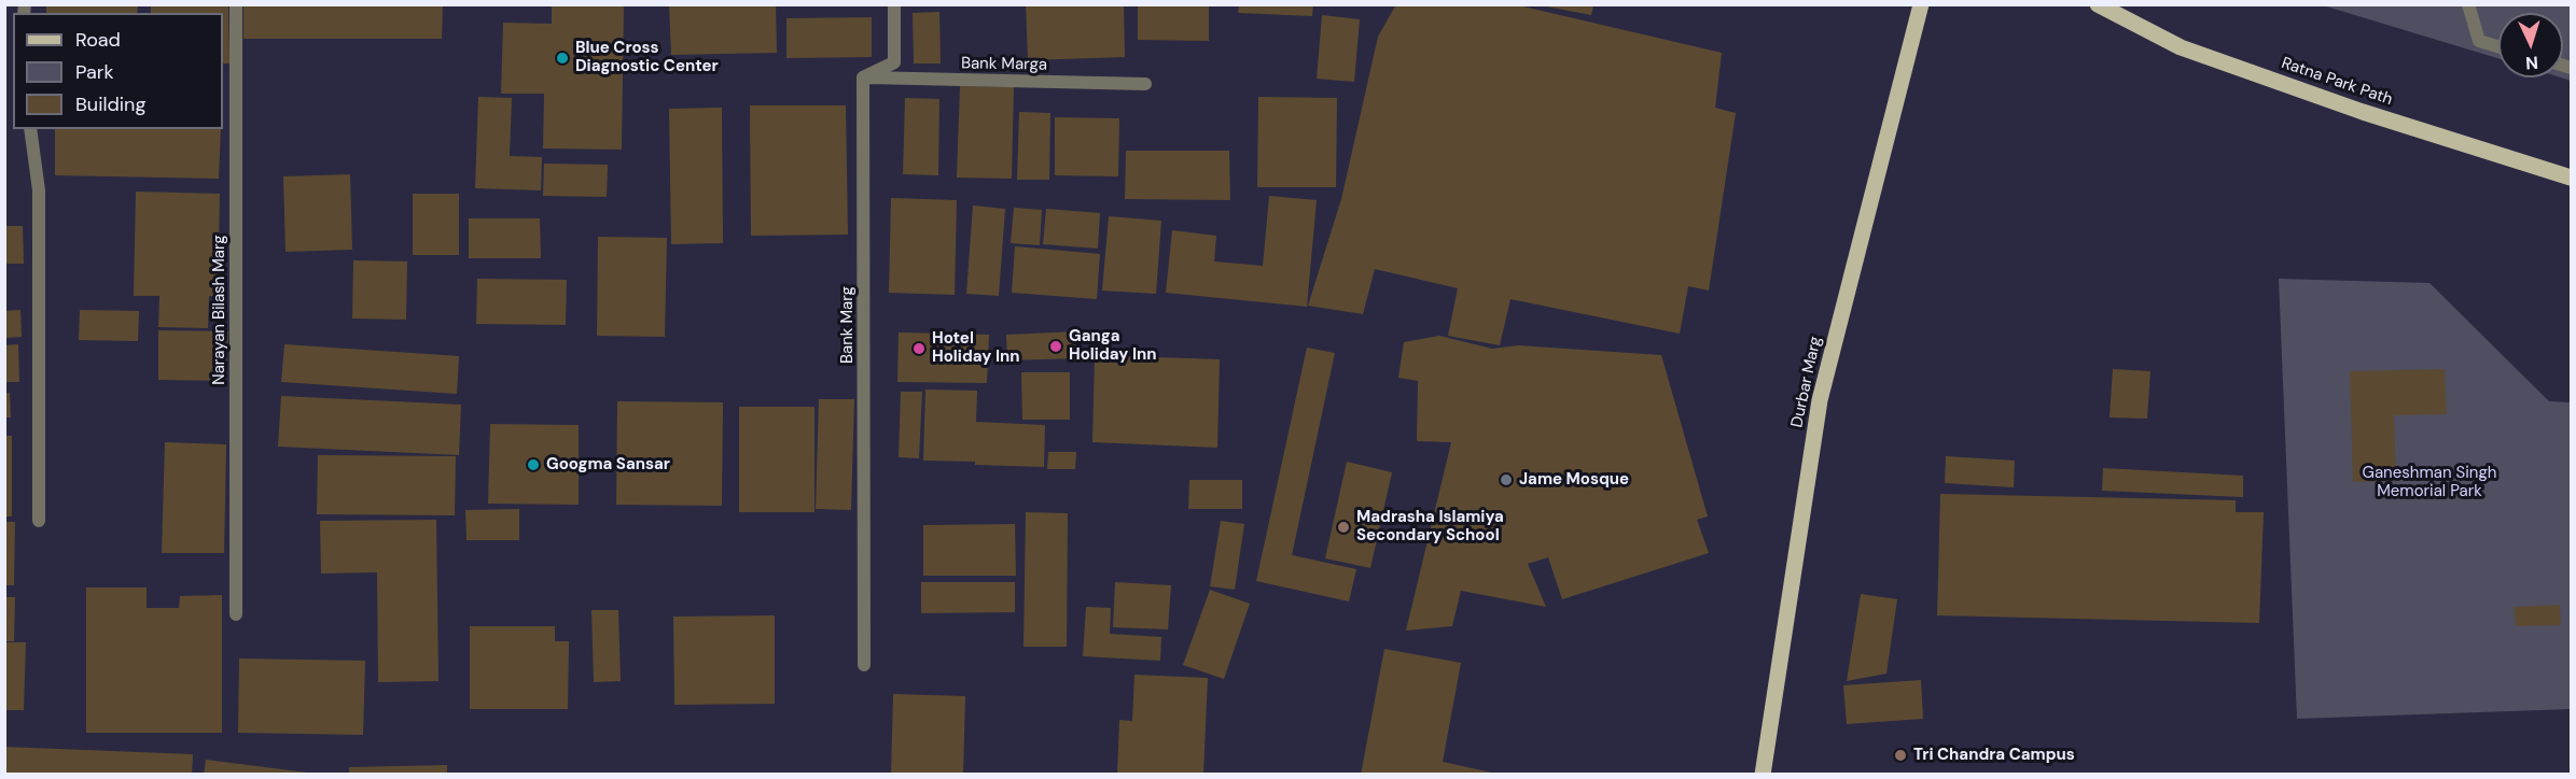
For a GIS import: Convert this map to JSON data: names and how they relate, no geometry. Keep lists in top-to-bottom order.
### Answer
{
  "streets": {
    "main road": ["Ratna Park Path", "Durbar Marg"],
    "street": ["Bank Marga", "Narayan Bilash Marg", "Bank Marg"]
  },
  "crossings": [
    ["Bank Marga", "Bank Marg"]
  ],
  "parks": ["Ganeshman Singh Memorial Park"],
  "places": [
    "Blue Cross Diagnostic Center",
    "Ganga Holiday Inn",
    "Hotel Holiday Inn",
    "Googma Sansar",
    "Jame Mosque",
    "Madrasha Islamiya Secondary School",
    "Tri Chandra Campus"
  ],
  "legend": ["Road", "Park", "Building"],
  "north": "bottom"
}
